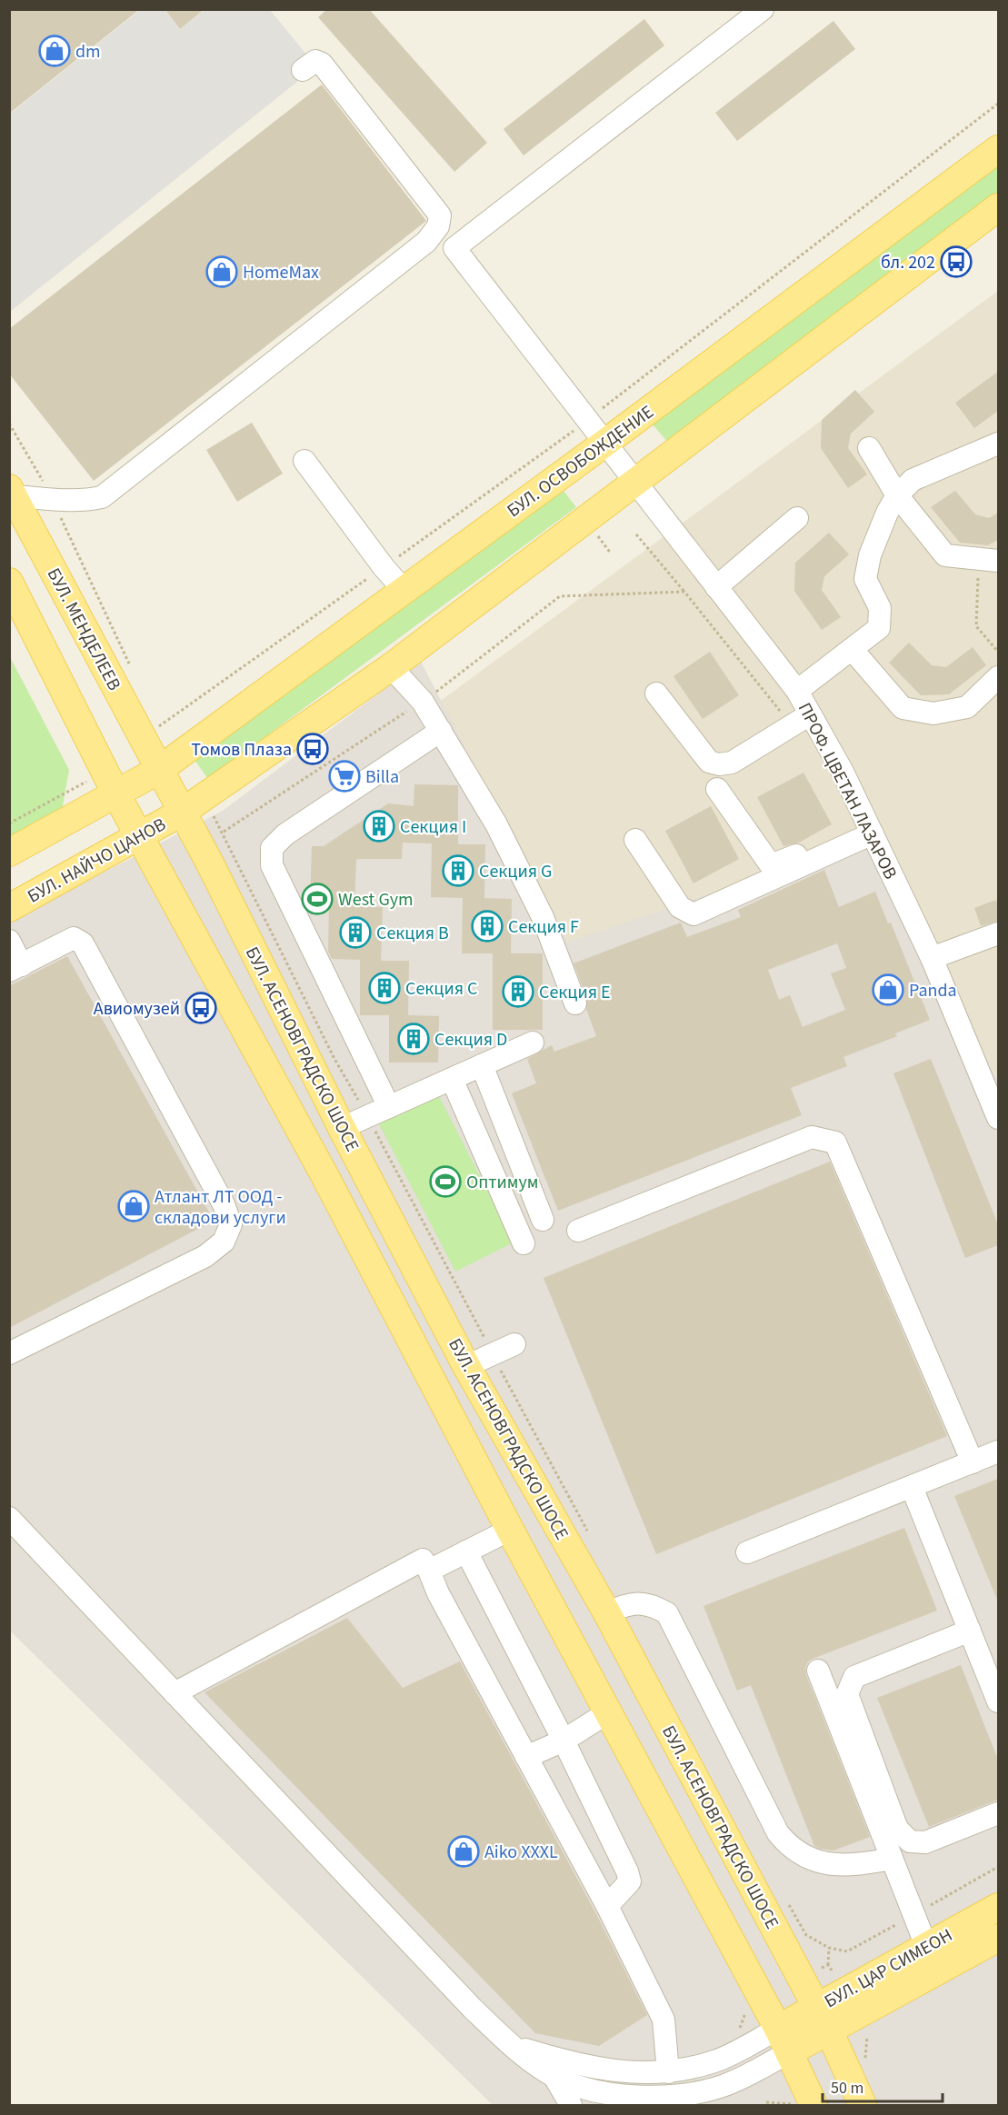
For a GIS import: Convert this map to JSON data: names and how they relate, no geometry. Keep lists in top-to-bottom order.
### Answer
{
  "streets": {
    "main road": [
      "БУЛ. ОСВОБОЖДЕНИЕ",
      "БУЛ. МЕНДЕЛЕЕВ",
      "БУЛ. НАЙЧО ЦАНОВ",
      "БУЛ. АСЕНОВГРАДСКО ШОСЕ",
      "БУЛ. ЦАР СИМЕОН"
    ],
    "street": ["ПРОФ. ЦВЕТАН ЛАЗАРОВ"]
  },
  "crossings": [
    ["БУЛ. ОСВОБОЖДЕНИЕ", "БУЛ. МЕНДЕЛЕЕВ"],
    ["БУЛ. ОСВОБОЖДЕНИЕ", "ПРОФ. ЦВЕТАН ЛАЗАРОВ"],
    ["БУЛ. ОСВОБОЖДЕНИЕ", "БУЛ. АСЕНОВГРАДСКО ШОСЕ"],
    ["БУЛ. МЕНДЕЛЕЕВ", "БУЛ. АСЕНОВГРАДСКО ШОСЕ"],
    ["БУЛ. НАЙЧО ЦАНОВ", "БУЛ. АСЕНОВГРАДСКО ШОСЕ"],
    ["БУЛ. АСЕНОВГРАДСКО ШОСЕ", "БУЛ. ЦАР СИМЕОН"]
  ],
  "places": {
    "shop": [
      "dm",
      "HomeMax",
      "Panda",
      "Атлант ЛТ ООД - складови услуги",
      "Aiko XXXL"
    ],
    "bus stop": ["бл. 202", "Томов Плаза", "Авиомузей"],
    "supermarket": ["Billa"],
    "building": [
      "Секция I",
      "Секция G",
      "Секция F",
      "Секция B",
      "Секция C",
      "Секция E",
      "Секция D"
    ],
    "sports": ["West Gym", "Оптимум"]
  },
  "scale_bar": "50 m"
}
